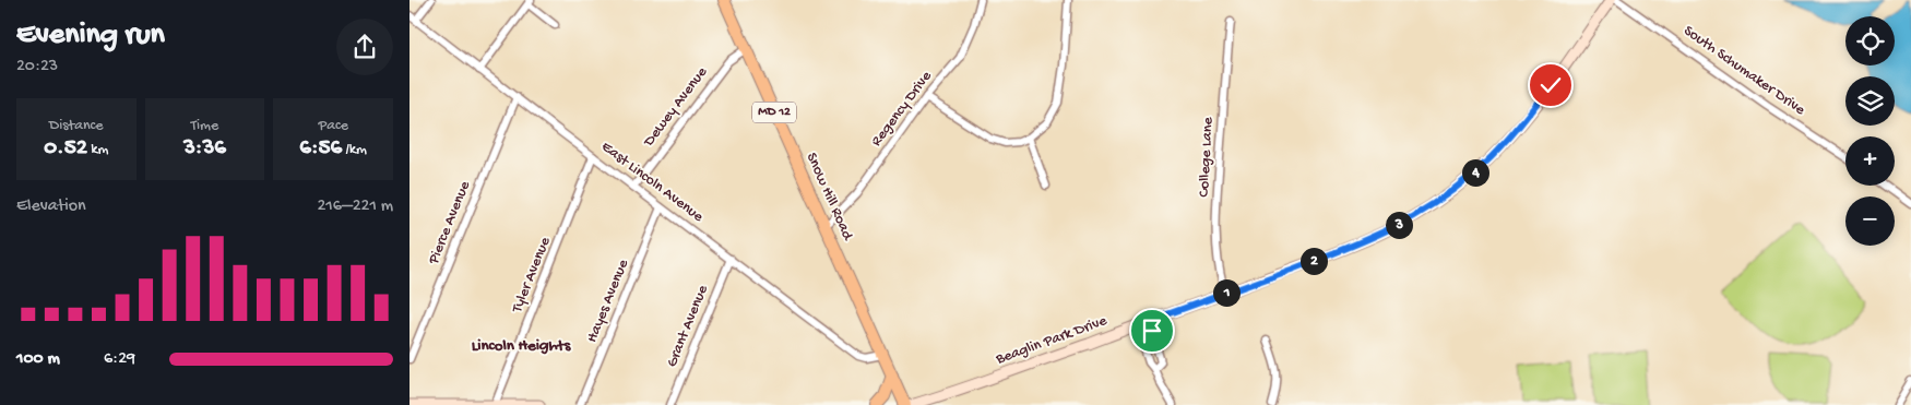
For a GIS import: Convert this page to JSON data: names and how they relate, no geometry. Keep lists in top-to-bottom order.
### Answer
{
  "streets": {
    "main road": ["MD 12", "Snow Hill Road", "Beaglin Park Drive"],
    "street": [
      "South Schumaker Drive",
      "Dewey Avenue",
      "Regency Drive",
      "College Lane",
      "East Lincoln Avenue",
      "Pierce Avenue",
      "Tyler Avenue",
      "Hayes Avenue",
      "Grant Avenue"
    ]
  },
  "crossings": [
    ["Dewey Avenue", "East Lincoln Avenue"],
    ["Dewey Avenue", "Snow Hill Road"],
    ["Regency Drive", "Snow Hill Road"],
    ["College Lane", "Beaglin Park Drive"],
    ["East Lincoln Avenue", "Snow Hill Road"],
    ["East Lincoln Avenue", "Pierce Avenue"],
    ["East Lincoln Avenue", "Tyler Avenue"],
    ["East Lincoln Avenue", "Hayes Avenue"],
    ["East Lincoln Avenue", "Grant Avenue"]
  ],
  "districts": ["Lincoln Heights"],
  "page": {
    "heading": ["Evening run", "20:23"],
    "map_buttons": ["+", "−"],
    "stats": [
      ["Distance", "0.52 km"],
      ["Time", "3:36"],
      ["Pace", "6:56 /km"]
    ],
    "pins": [
      "4",
      "3",
      "2",
      "1"
    ],
    "chart": ["Elevation", "216–221 m"],
    "list": [
      {
        "name": "100 m",
        "note": "6:29"
      }
    ]
  }
}
